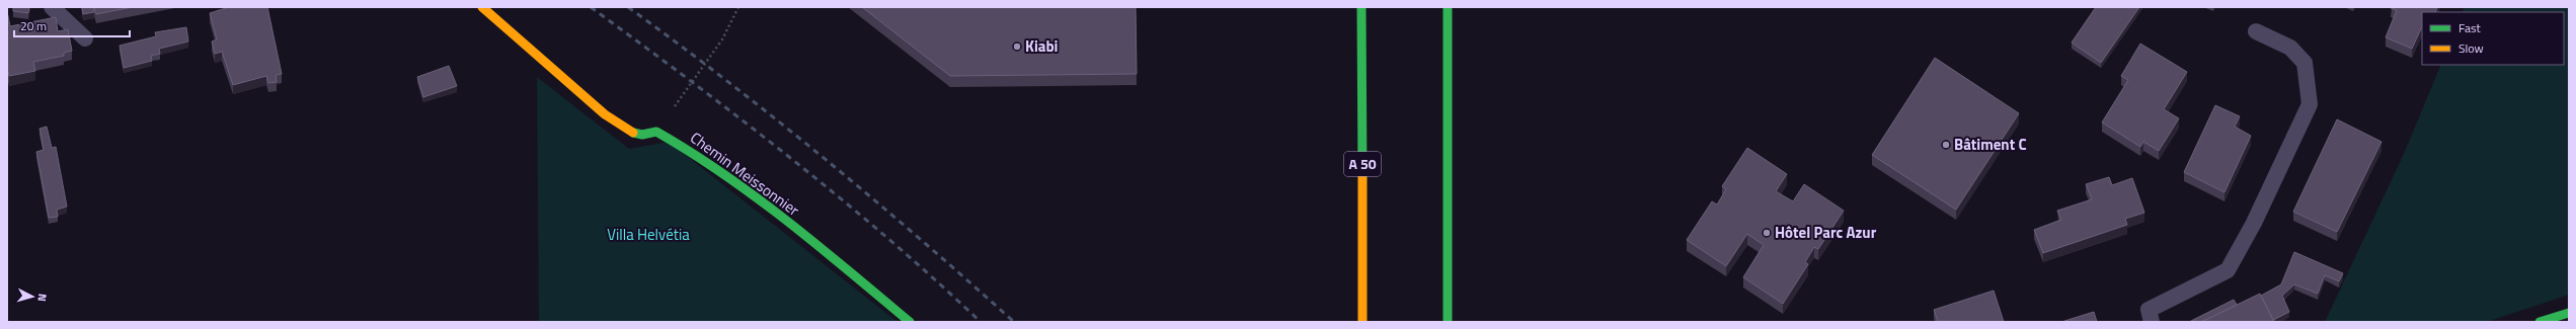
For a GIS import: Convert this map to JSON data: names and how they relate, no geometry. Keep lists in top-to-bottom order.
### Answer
{
  "streets": {
    "main road": ["A 50", "Chemin Meissonnier"]
  },
  "parks": ["Villa Helvétia"],
  "places": ["Kiabi", "Bâtiment C", "Hôtel Parc Azur"],
  "legend": ["Fast", "Slow"],
  "scale_bar": "20 m",
  "north": "right"
}
